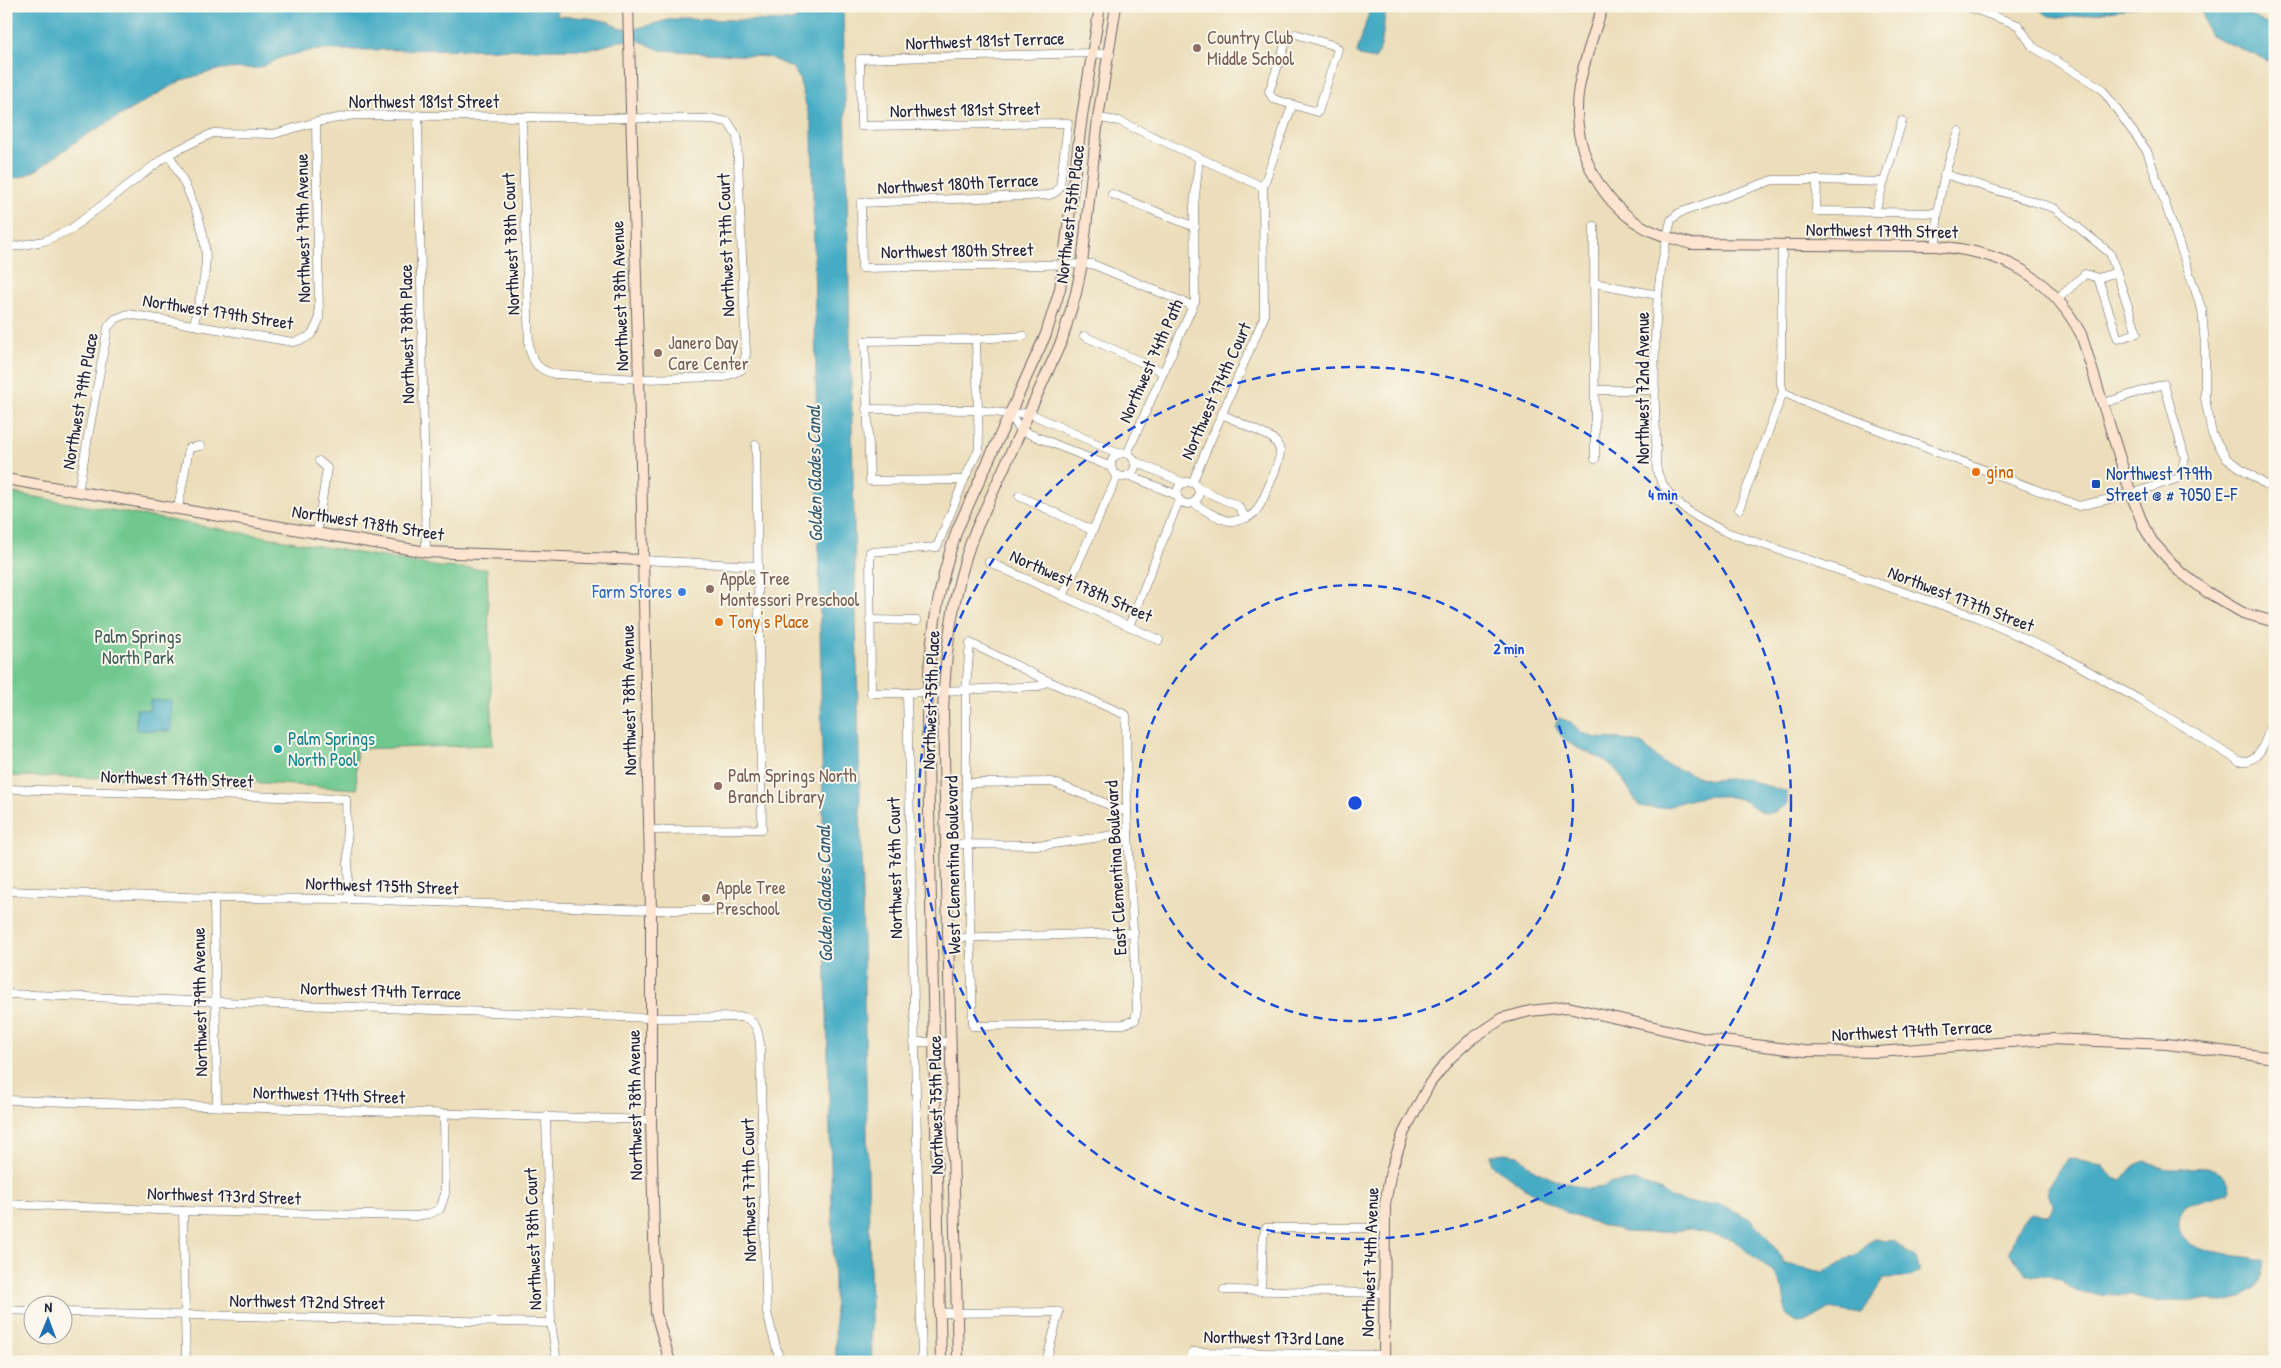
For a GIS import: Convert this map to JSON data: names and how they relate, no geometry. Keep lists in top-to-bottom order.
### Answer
{
  "streets": {
    "street": [
      "Northwest 181st Terrace",
      "Northwest 181st Street",
      "Northwest 180th Terrace",
      "Northwest 75th Place",
      "Northwest 79th Avenue",
      "Northwest 179th Street",
      "Northwest 78th Court",
      "Northwest 77th Court",
      "Northwest 180th Street",
      "Northwest 78th Avenue",
      "Northwest 78th Place",
      "Northwest 74th Path",
      "Northwest 72nd Avenue",
      "Northwest 174th Court",
      "Northwest 79th Place",
      "Northwest 178th Street",
      "Northwest 177th Street",
      "Northwest 176th Street",
      "West Clementina Boulevard",
      "Northwest 76th Court",
      "East Clementina Boulevard",
      "Northwest 175th Street",
      "Northwest 174th Terrace",
      "Northwest 174th Street",
      "Northwest 173rd Street",
      "Northwest 74th Avenue",
      "Northwest 172nd Street",
      "Northwest 173rd Lane"
    ]
  },
  "crossings": [
    ["Northwest 181st Terrace", "Northwest 181st Street"],
    ["Northwest 181st Terrace", "Northwest 75th Place"],
    ["Northwest 181st Street", "Northwest 180th Terrace"],
    ["Northwest 181st Street", "Northwest 79th Avenue"],
    ["Northwest 181st Street", "Northwest 78th Court"],
    ["Northwest 181st Street", "Northwest 77th Court"],
    ["Northwest 181st Street", "Northwest 78th Avenue"],
    ["Northwest 181st Street", "Northwest 78th Place"],
    ["Northwest 180th Terrace", "Northwest 180th Street"],
    ["Northwest 75th Place", "Northwest 180th Street"],
    ["Northwest 79th Avenue", "Northwest 179th Street"],
    ["Northwest 79th Avenue", "Northwest 175th Street"],
    ["Northwest 79th Avenue", "Northwest 174th Terrace"],
    ["Northwest 79th Avenue", "Northwest 174th Street"],
    ["Northwest 179th Street", "Northwest 72nd Avenue"],
    ["Northwest 179th Street", "Northwest 79th Place"],
    ["Northwest 78th Court", "Northwest 77th Court"],
    ["Northwest 78th Court", "Northwest 78th Avenue"],
    ["Northwest 78th Court", "Northwest 174th Street"],
    ["Northwest 78th Court", "Northwest 172nd Street"],
    ["Northwest 77th Court", "Northwest 78th Avenue"],
    ["Northwest 77th Court", "Northwest 174th Terrace"],
    ["Northwest 180th Street", "Northwest 74th Path"],
    ["Northwest 78th Avenue", "Northwest 178th Street"],
    ["Northwest 78th Avenue", "Northwest 175th Street"],
    ["Northwest 78th Avenue", "Northwest 174th Terrace"],
    ["Northwest 78th Avenue", "Northwest 174th Street"],
    ["Northwest 78th Place", "Northwest 178th Street"],
    ["Northwest 72nd Avenue", "Northwest 177th Street"],
    ["Northwest 79th Place", "Northwest 178th Street"],
    ["Northwest 176th Street", "Northwest 175th Street"],
    ["West Clementina Boulevard", "East Clementina Boulevard"],
    ["Northwest 174th Terrace", "Northwest 74th Avenue"],
    ["Northwest 174th Street", "Northwest 173rd Street"],
    ["Northwest 74th Avenue", "Northwest 173rd Lane"]
  ],
  "water": ["Golden Glades Canal"],
  "parks": ["Palm Springs North Park"],
  "places": {
    "other": [
      "Country Club Middle School",
      "Janero Day Care Center",
      "gina",
      "Apple Tree Montessori Preschool",
      "Farm Stores",
      "Tony's Place",
      "Palm Springs North Pool",
      "Palm Springs North Branch Library",
      "Apple Tree Preschool"
    ],
    "transit": ["Northwest 179th Street @ # 7050 E-F"]
  },
  "north": "top",
  "rings": ["4 min", "2 min"]
}
